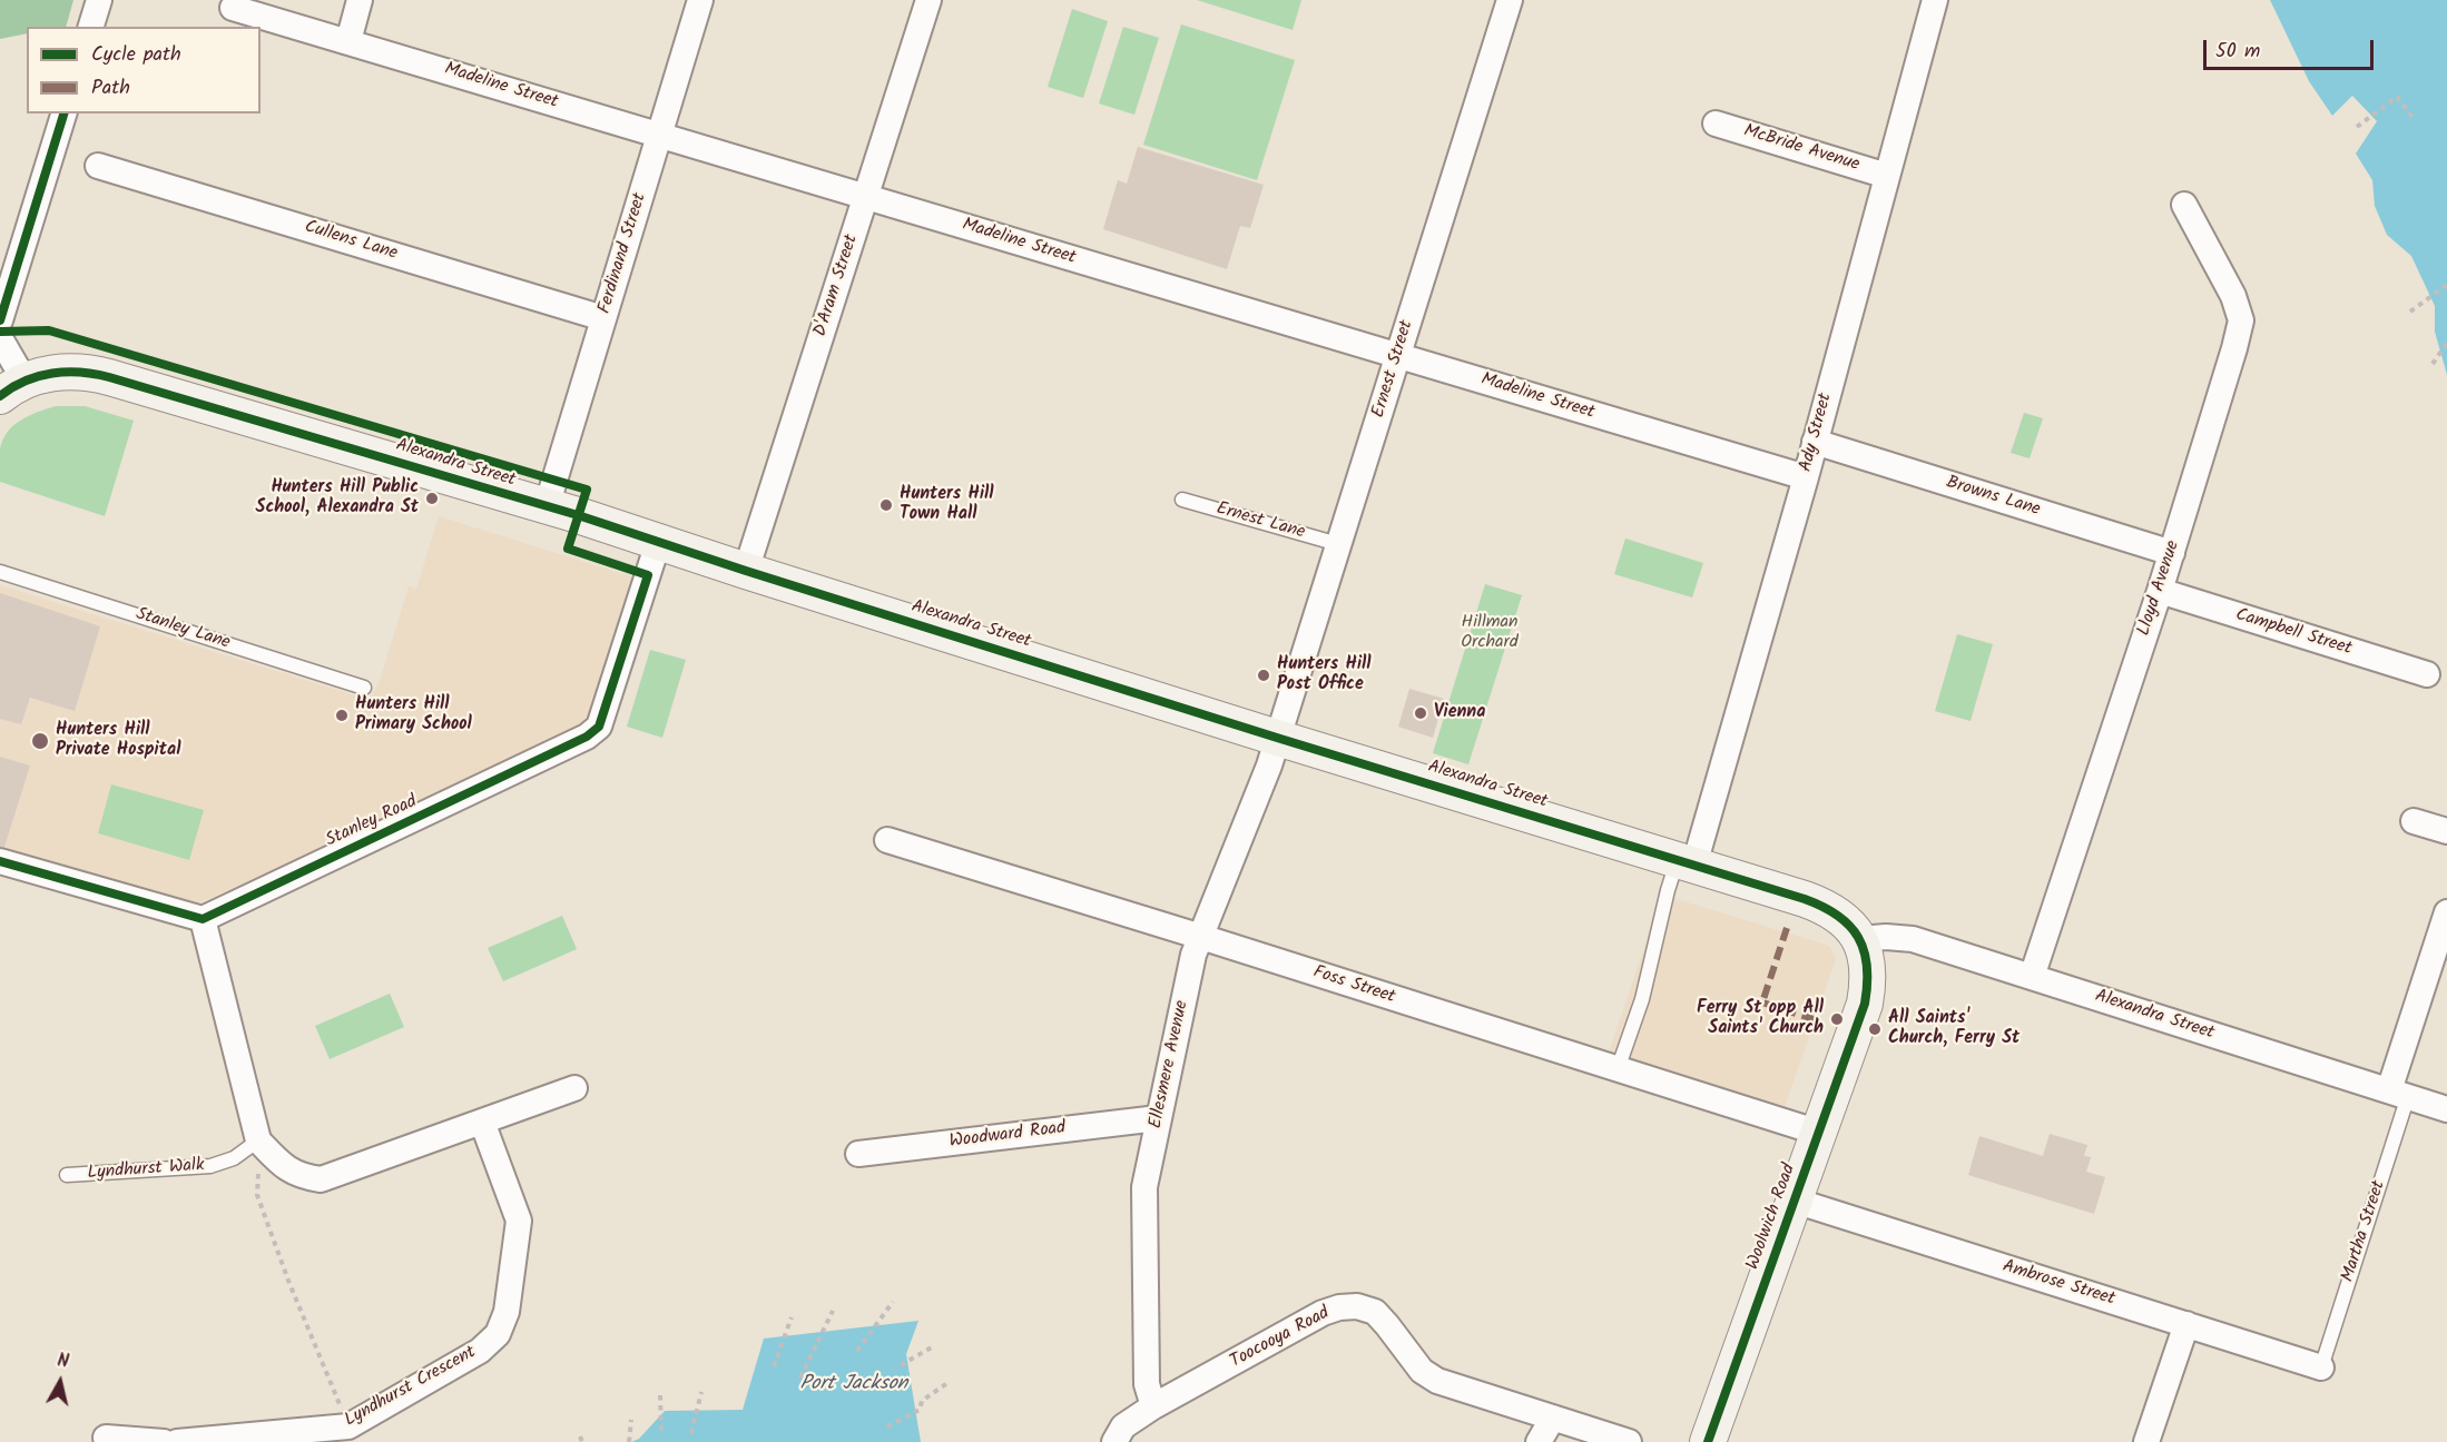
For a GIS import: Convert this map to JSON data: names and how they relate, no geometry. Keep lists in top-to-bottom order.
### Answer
{
  "streets": {
    "street": [
      "Madeline Street",
      "McBride Avenue",
      "Cullens Lane",
      "Ferdinand Street",
      "D'Aram Street",
      "Ernest Street",
      "Ady Street",
      "Alexandra Street",
      "Browns Lane",
      "Lloyd Avenue",
      "Campbell Street",
      "Stanley Road",
      "Foss Street",
      "Ellesmere Avenue",
      "Woodward Road",
      "Woolwich Road",
      "Martha Street",
      "Ambrose Street",
      "Toocooya Road",
      "Lyndhurst Crescent"
    ],
    "lane": ["Ernest Lane", "Stanley Lane", "Lyndhurst Walk"]
  },
  "crossings": [
    ["Madeline Street", "Ferdinand Street"],
    ["Madeline Street", "D'Aram Street"],
    ["Madeline Street", "Ernest Street"],
    ["Madeline Street", "Ady Street"],
    ["McBride Avenue", "Ady Street"],
    ["Cullens Lane", "Ferdinand Street"],
    ["Ferdinand Street", "Alexandra Street"],
    ["D'Aram Street", "Alexandra Street"],
    ["Ernest Street", "Alexandra Street"],
    ["Ernest Street", "Ernest Lane"],
    ["Ernest Street", "Ellesmere Avenue"],
    ["Ady Street", "Alexandra Street"],
    ["Ady Street", "Browns Lane"],
    ["Alexandra Street", "Lloyd Avenue"],
    ["Alexandra Street", "Stanley Road"],
    ["Alexandra Street", "Ellesmere Avenue"],
    ["Alexandra Street", "Woolwich Road"],
    ["Alexandra Street", "Martha Street"],
    ["Browns Lane", "Lloyd Avenue"],
    ["Lloyd Avenue", "Campbell Street"],
    ["Foss Street", "Ellesmere Avenue"],
    ["Foss Street", "Woolwich Road"],
    ["Ellesmere Avenue", "Woodward Road"],
    ["Ellesmere Avenue", "Toocooya Road"],
    ["Woolwich Road", "Ambrose Street"],
    ["Martha Street", "Ambrose Street"]
  ],
  "water": ["Port Jackson"],
  "parks": ["Hillman Orchard"],
  "places": [
    "Hunters Hill Public School, Alexandra St",
    "Hunters Hill Town Hall",
    "Hunters Hill Post Office",
    "Vienna",
    "Hunters Hill Primary School",
    "Hunters Hill Private Hospital",
    "Ferry St opp All Saints' Church",
    "All Saints' Church, Ferry St"
  ],
  "legend": ["Cycle path", "Path"],
  "scale_bar": "50 m",
  "north": "top"
}
